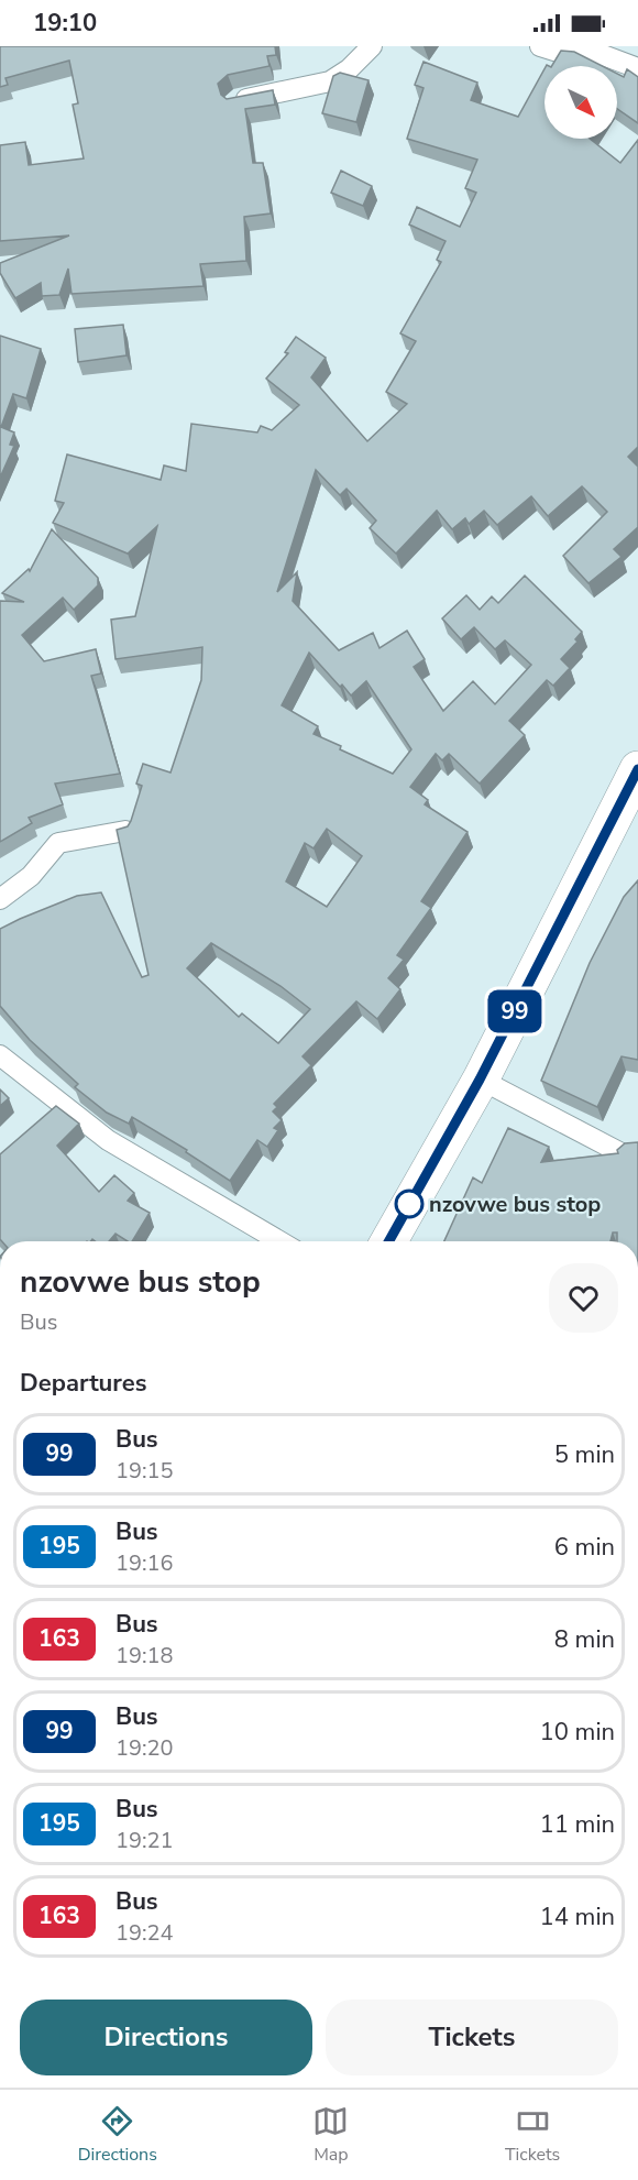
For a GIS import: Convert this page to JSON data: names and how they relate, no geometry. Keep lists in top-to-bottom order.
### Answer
{
  "places": ["nzovwe bus stop"],
  "lines": ["bus line 99"],
  "north": "bottom right",
  "page": {
    "status": "19:10",
    "on_map": "99",
    "heading": [
      ["nzovwe bus stop", "Bus"],
      "Departures"
    ],
    "list": [
      {
        "mark": "99",
        "name": "Bus",
        "note": "19:15",
        "value": "5 min"
      },
      {
        "mark": "195",
        "name": "Bus",
        "note": "19:16",
        "value": "6 min"
      },
      {
        "mark": "163",
        "name": "Bus",
        "note": "19:18",
        "value": "8 min"
      },
      {
        "mark": "99",
        "name": "Bus",
        "note": "19:20",
        "value": "10 min"
      },
      {
        "mark": "195",
        "name": "Bus",
        "note": "19:21",
        "value": "11 min"
      },
      {
        "mark": "163",
        "name": "Bus",
        "note": "19:24",
        "value": "14 min"
      }
    ],
    "buttons": ["Directions", "Tickets"],
    "tabs": ["Directions", "Map", "Tickets"]
  }
}
